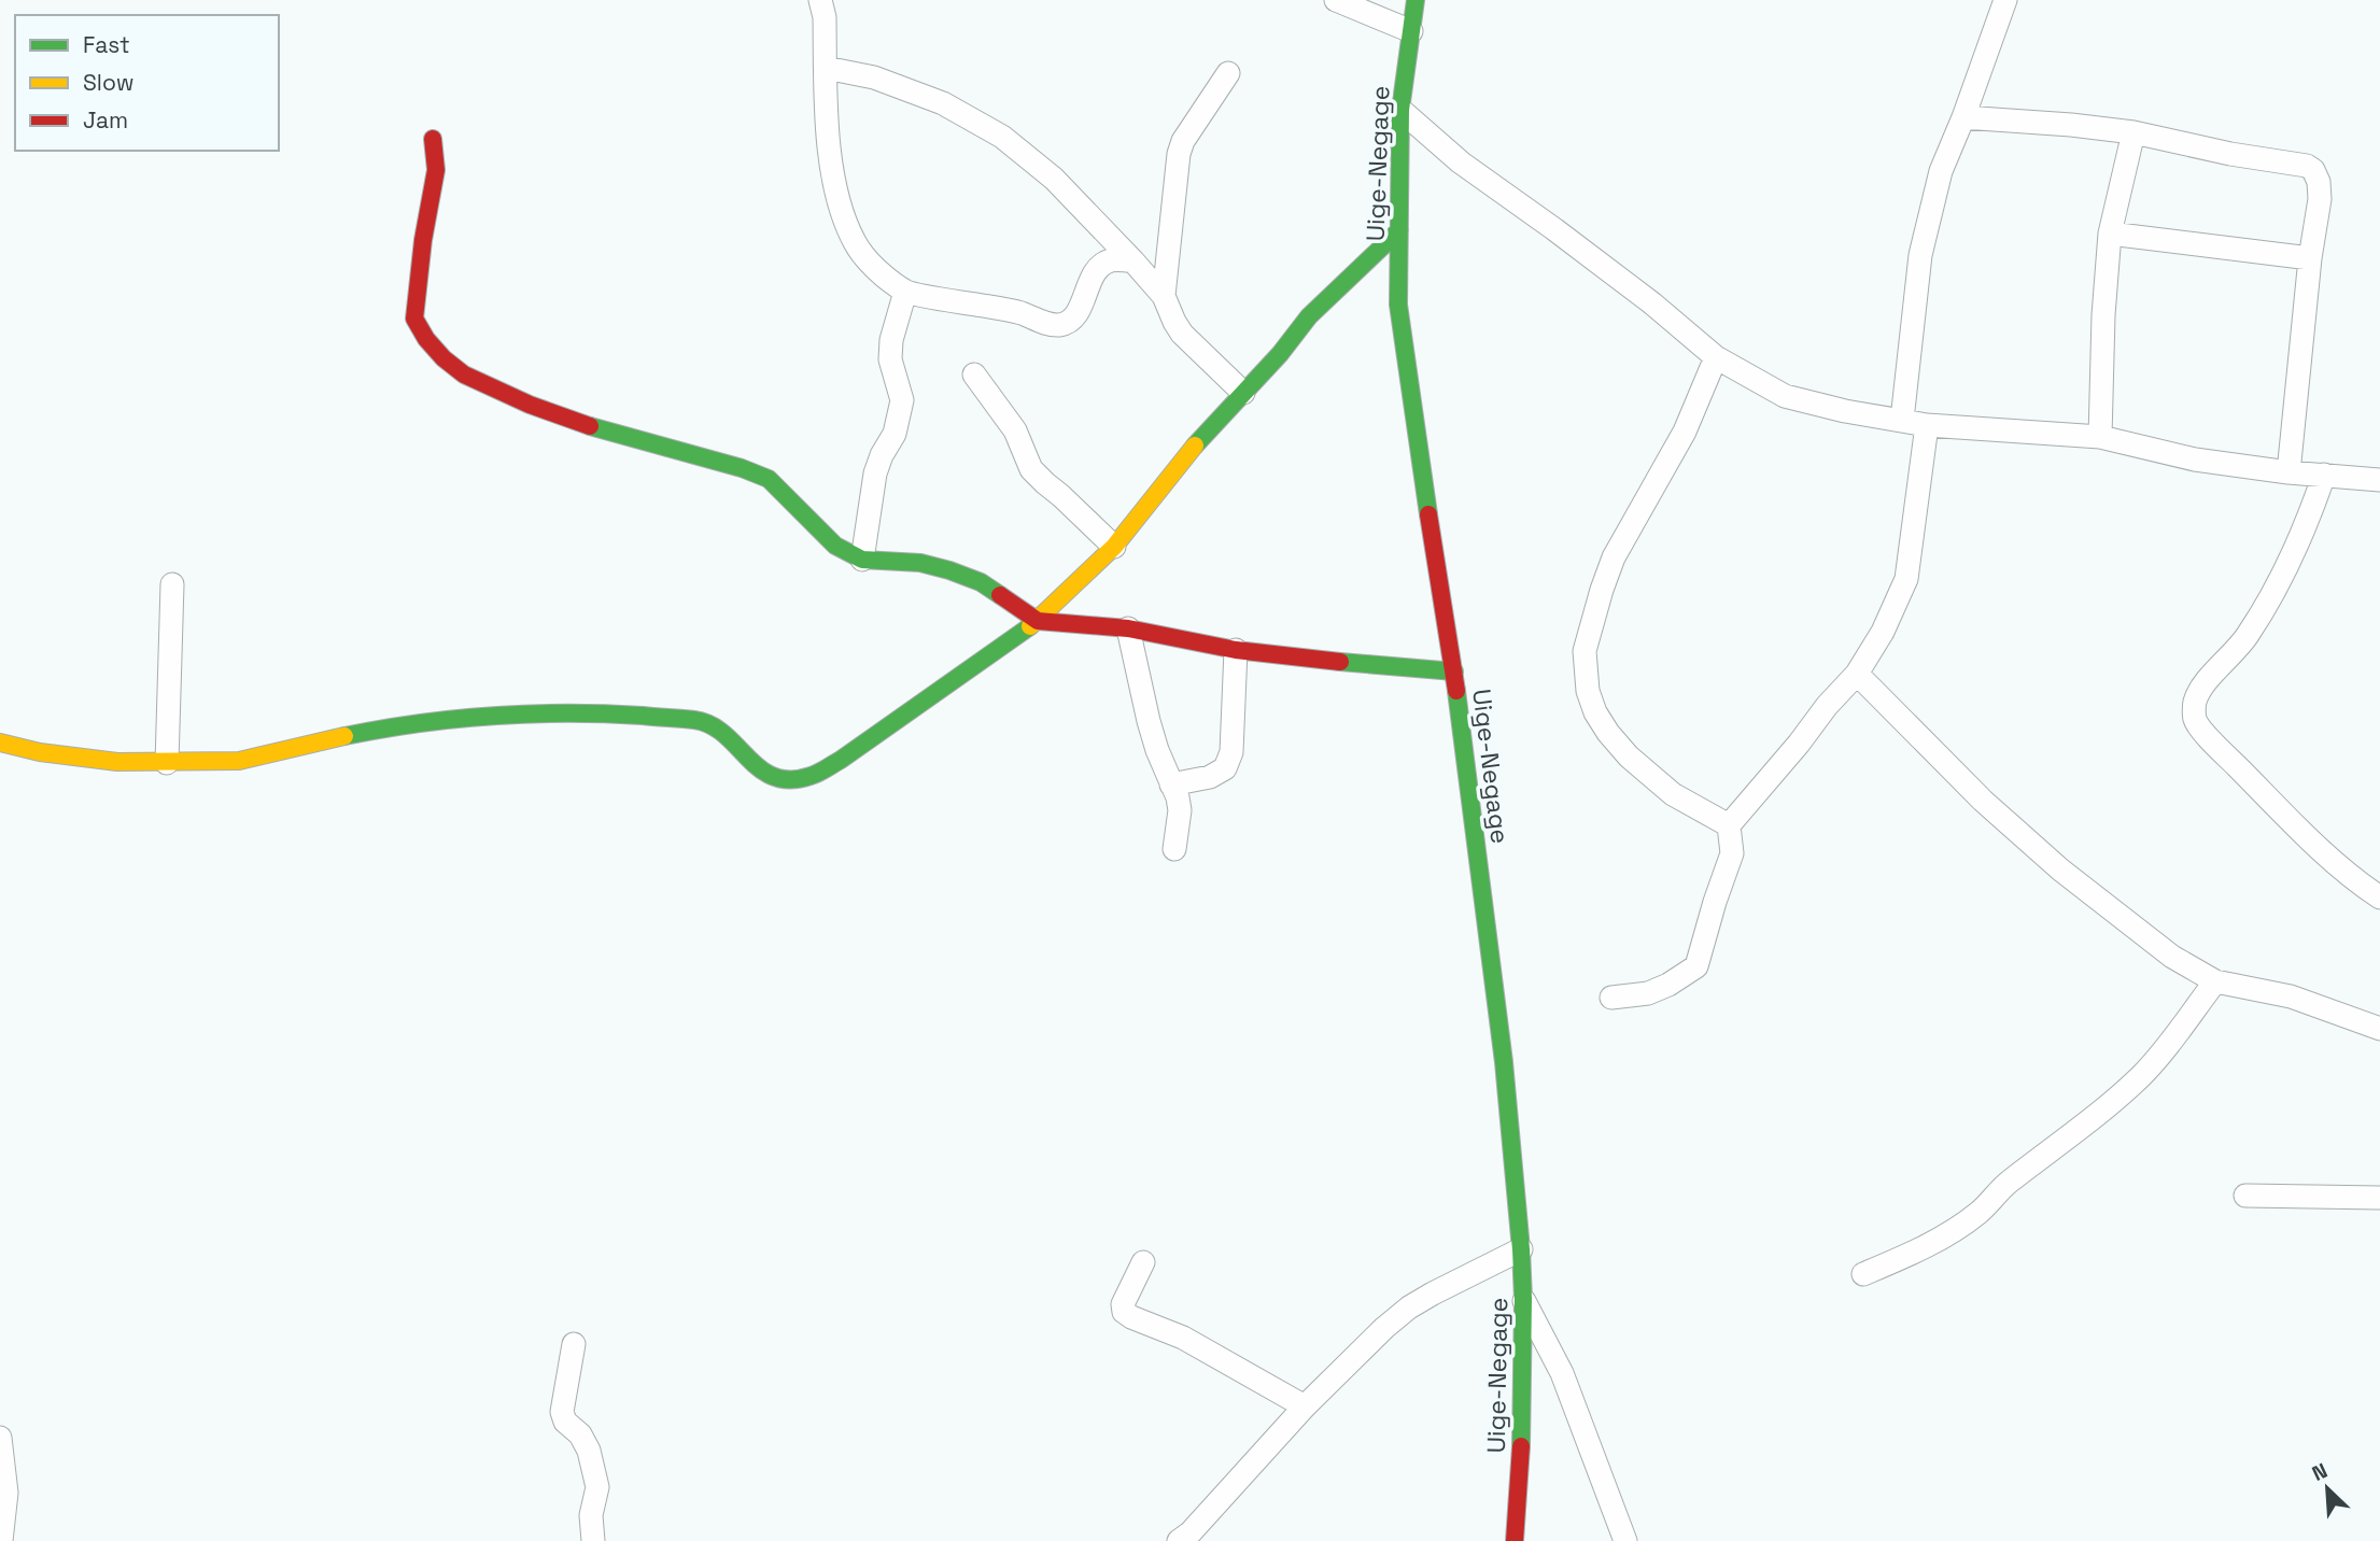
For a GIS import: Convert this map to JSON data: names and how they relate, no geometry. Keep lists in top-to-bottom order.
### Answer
{
  "streets": {
    "street": ["Uige-Negage"]
  },
  "legend": ["Fast", "Slow", "Jam"],
  "north": "top left"
}
